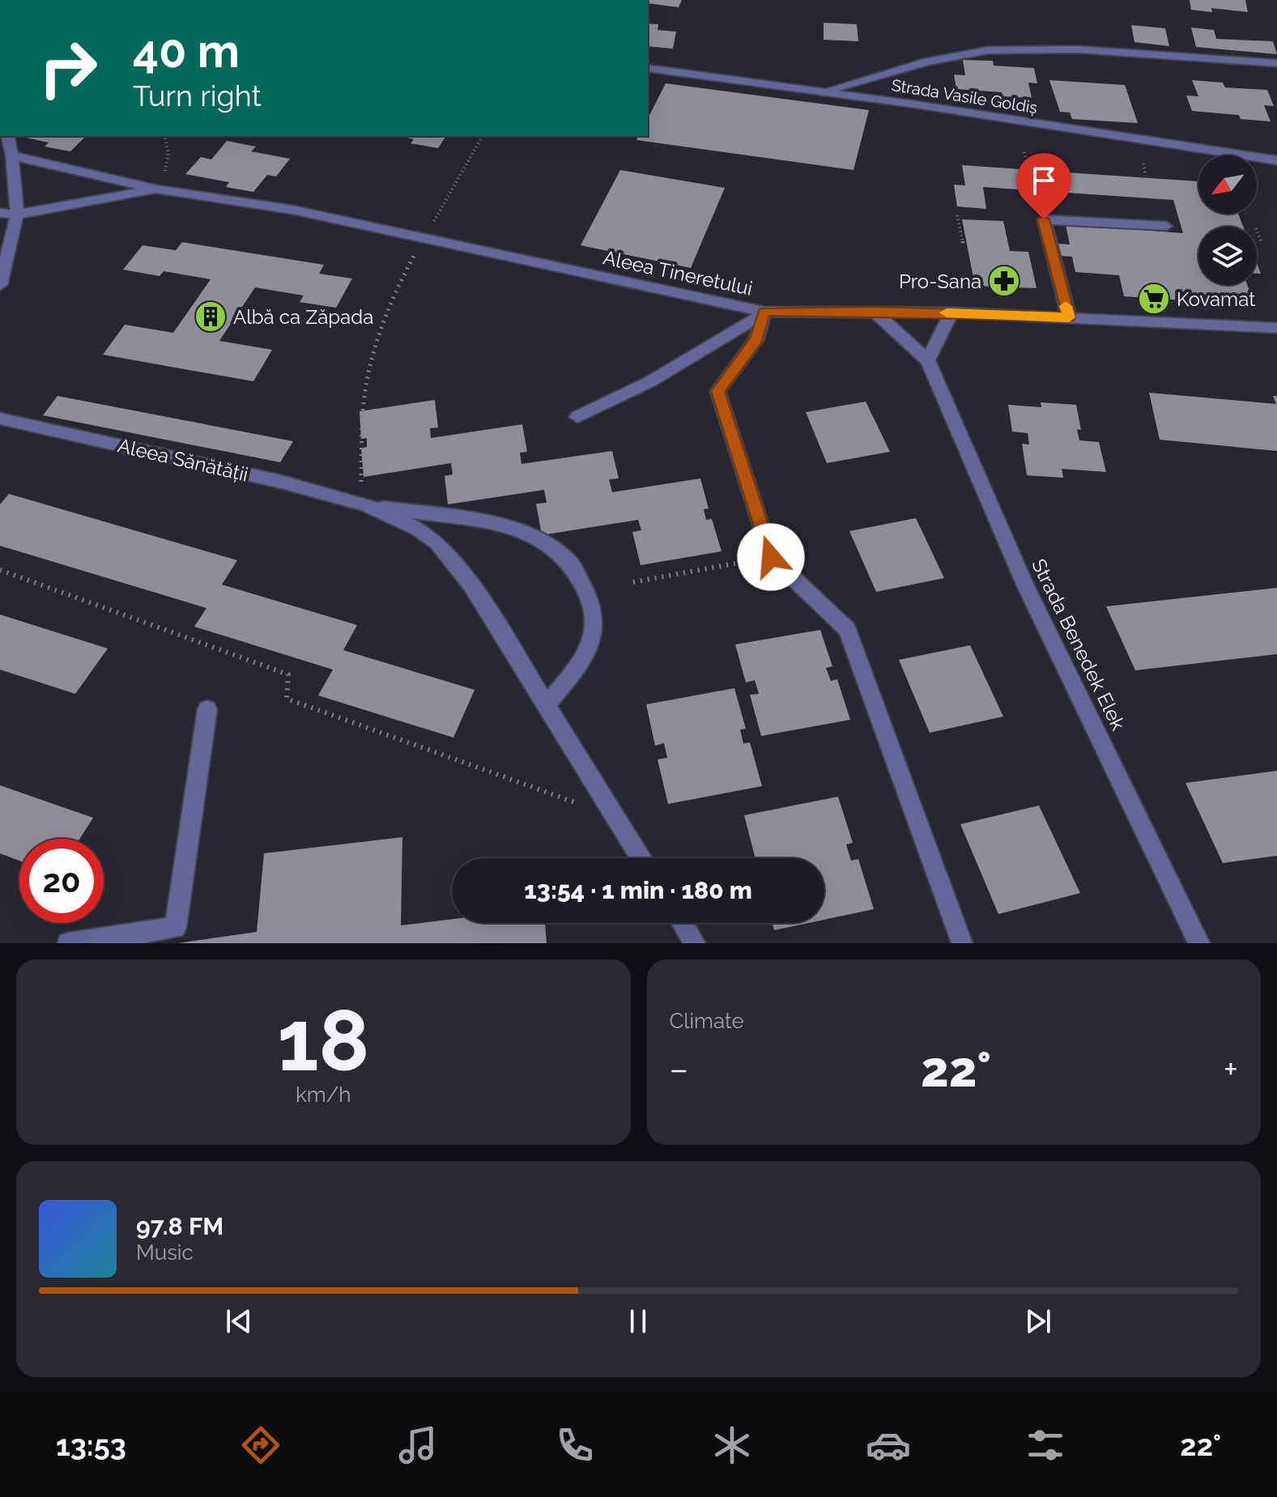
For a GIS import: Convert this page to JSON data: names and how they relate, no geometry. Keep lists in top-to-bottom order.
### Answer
{
  "streets": {
    "street": [
      "Strada Vasile Goldiș",
      "Aleea Tineretului",
      "Aleea Sănătății",
      "Strada Benedek Elek"
    ]
  },
  "crossings": [
    ["Aleea Tineretului", "Strada Benedek Elek"]
  ],
  "places": {
    "pharmacy": ["Pro-Sana"],
    "supermarket": ["Kovamat"],
    "building": ["Albă ca Zăpada"]
  },
  "north": "bottom left",
  "page": {
    "turn": ["40 m", "Turn right"],
    "limit": "20",
    "trip": "13:54 · 1 min · 180 m",
    "tile": [
      ["18", "km/h"],
      "Climate"
    ],
    "heat": ["−", "22°", "+"],
    "song": ["97.8 FM", "Music"],
    "tabs": ["13:53", "22°"]
  }
}
